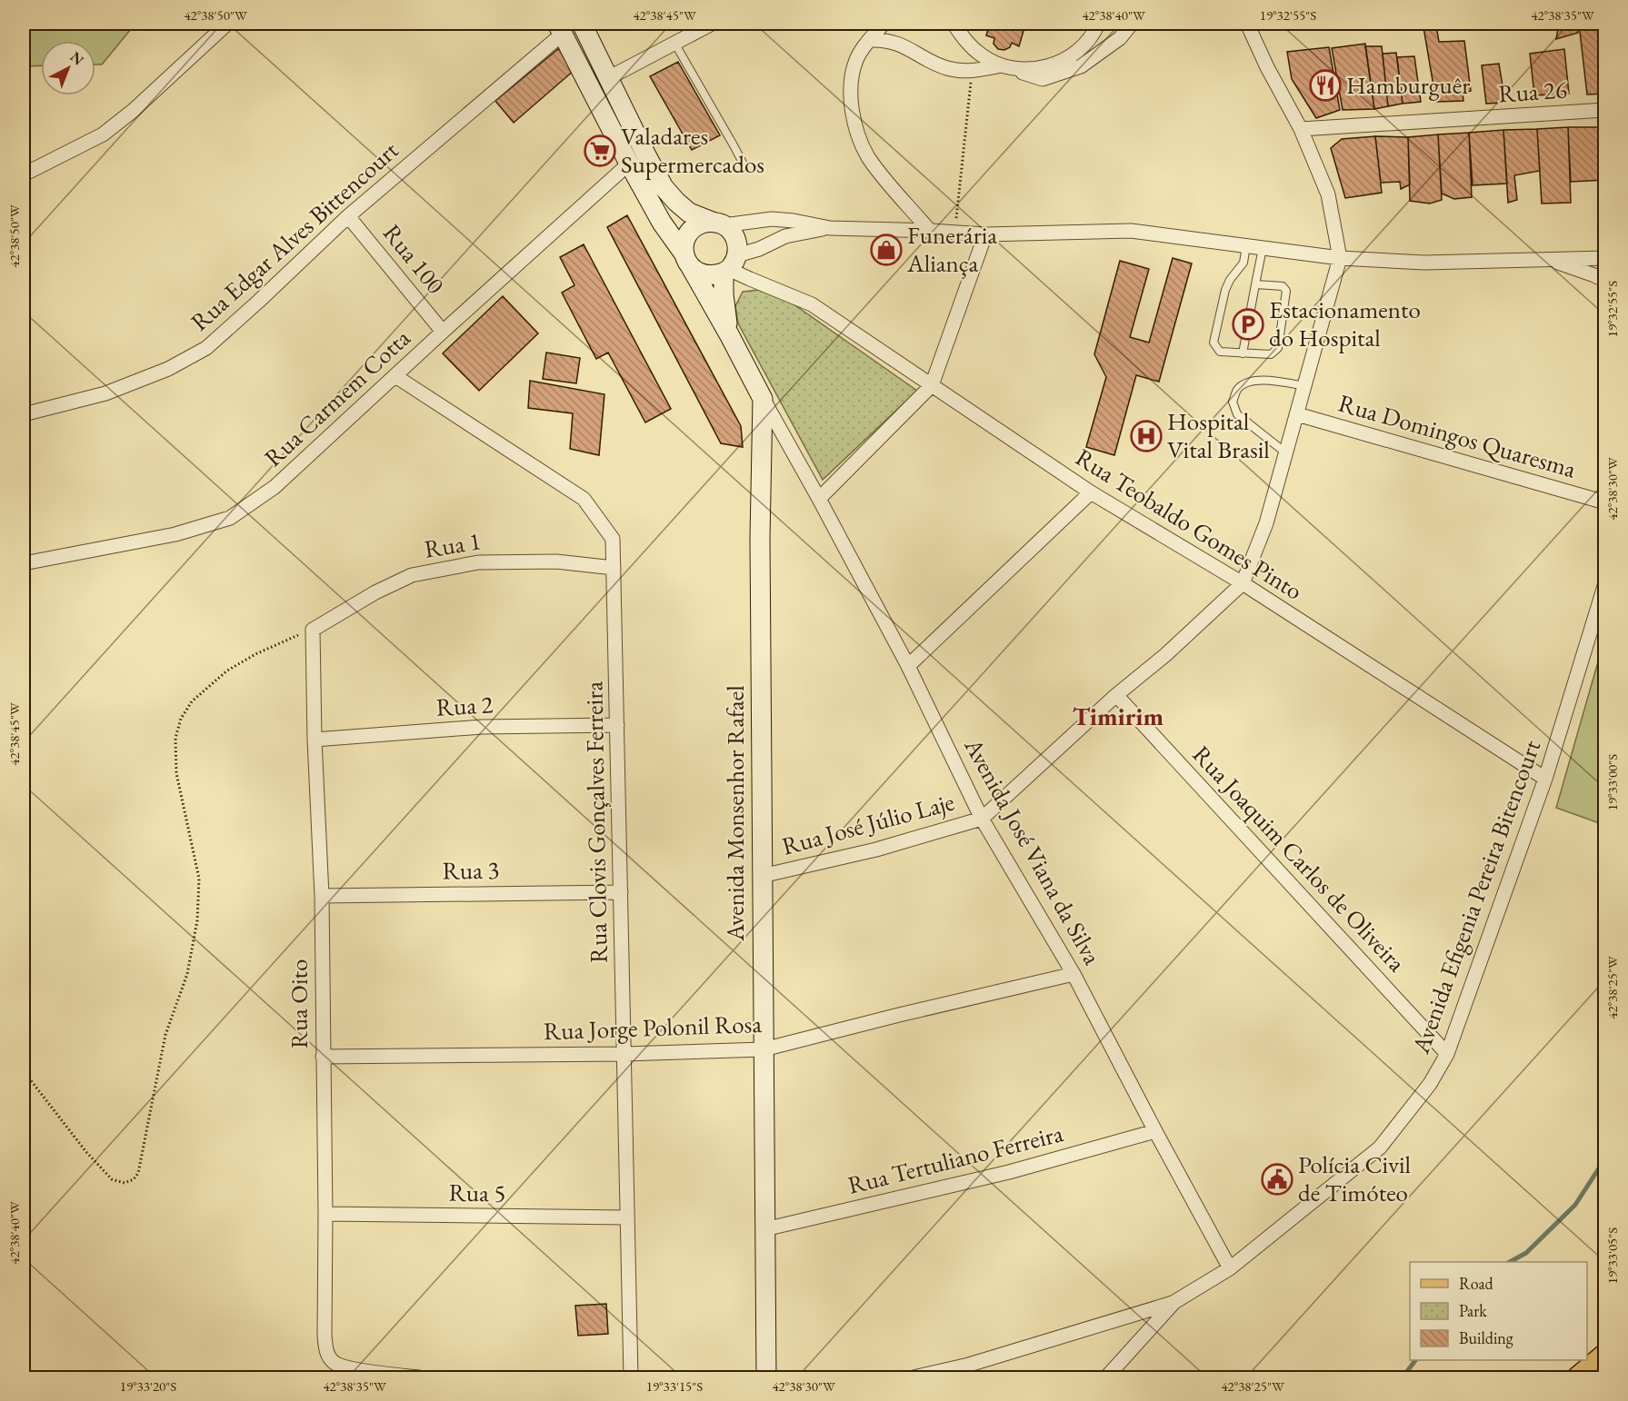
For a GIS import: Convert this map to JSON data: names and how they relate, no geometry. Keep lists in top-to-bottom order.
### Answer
{
  "streets": {
    "main road": ["Avenida Monsenhor Rafael"],
    "street": [
      "Rua 26",
      "Rua Edgar Alves Bittencourt",
      "Rua 100",
      "Rua Carmem Cotta",
      "Rua Domingos Quaresma",
      "Rua Teobaldo Gomes Pinto",
      "Rua 1",
      "Rua 2",
      "Rua Clovis Gonçalves Ferreira",
      "Rua José Júlio Laje",
      "Avenida José Viana da Silva",
      "Rua Joaquim Carlos de Oliveira",
      "Rua 3",
      "Avenida Efigenia Pereira Bitencourt",
      "Rua Oito",
      "Rua Jorge Polonil Rosa",
      "Rua Tertuliano Ferreira",
      "Rua 5"
    ]
  },
  "crossings": [
    ["Rua Edgar Alves Bittencourt", "Rua 100"],
    ["Rua Edgar Alves Bittencourt", "Avenida Monsenhor Rafael"],
    ["Rua 100", "Rua Carmem Cotta"],
    ["Rua Carmem Cotta", "Avenida Monsenhor Rafael"],
    ["Rua Carmem Cotta", "Rua Clovis Gonçalves Ferreira"],
    ["Rua Domingos Quaresma", "Rua José Júlio Laje"],
    ["Rua Teobaldo Gomes Pinto", "Avenida Monsenhor Rafael"],
    ["Rua Teobaldo Gomes Pinto", "Rua José Júlio Laje"],
    ["Rua Teobaldo Gomes Pinto", "Avenida Efigenia Pereira Bitencourt"],
    ["Rua 1", "Rua Clovis Gonçalves Ferreira"],
    ["Rua 1", "Rua Oito"],
    ["Rua 2", "Rua Clovis Gonçalves Ferreira"],
    ["Rua 2", "Rua Oito"],
    ["Avenida Monsenhor Rafael", "Rua José Júlio Laje"],
    ["Avenida Monsenhor Rafael", "Avenida José Viana da Silva"],
    ["Avenida Monsenhor Rafael", "Rua Jorge Polonil Rosa"],
    ["Avenida Monsenhor Rafael", "Rua Tertuliano Ferreira"],
    ["Rua Clovis Gonçalves Ferreira", "Rua 3"],
    ["Rua Clovis Gonçalves Ferreira", "Rua Jorge Polonil Rosa"],
    ["Rua Clovis Gonçalves Ferreira", "Rua 5"],
    ["Rua José Júlio Laje", "Avenida José Viana da Silva"],
    ["Rua José Júlio Laje", "Rua Joaquim Carlos de Oliveira"],
    ["Avenida José Viana da Silva", "Avenida Efigenia Pereira Bitencourt"],
    ["Avenida José Viana da Silva", "Rua Jorge Polonil Rosa"],
    ["Avenida José Viana da Silva", "Rua Tertuliano Ferreira"],
    ["Rua Joaquim Carlos de Oliveira", "Avenida Efigenia Pereira Bitencourt"],
    ["Rua 3", "Rua Oito"],
    ["Rua Oito", "Rua Jorge Polonil Rosa"],
    ["Rua Oito", "Rua 5"]
  ],
  "districts": ["Timirim"],
  "places": {
    "restaurant": ["Hamburguêr"],
    "supermarket": ["Valadares Supermercados"],
    "shop": ["Funerária Aliança"],
    "parking": ["Estacionamento do Hospital"],
    "hospital": ["Hospital Vital Brasil"],
    "public building": ["Polícia Civil de Timóteo"]
  },
  "legend": ["Road", "Park", "Building"],
  "north": "top right",
  "coordinates": [
    "42°38'50\"W",
    "42°38'45\"W",
    "42°38'40\"W",
    "19°32'55\"S",
    "42°38'35\"W",
    "42°38'30\"W",
    "19°33'00\"S",
    "42°38'25\"W",
    "19°33'05\"S",
    "19°33'20\"S",
    "19°33'15\"S"
  ]
}
